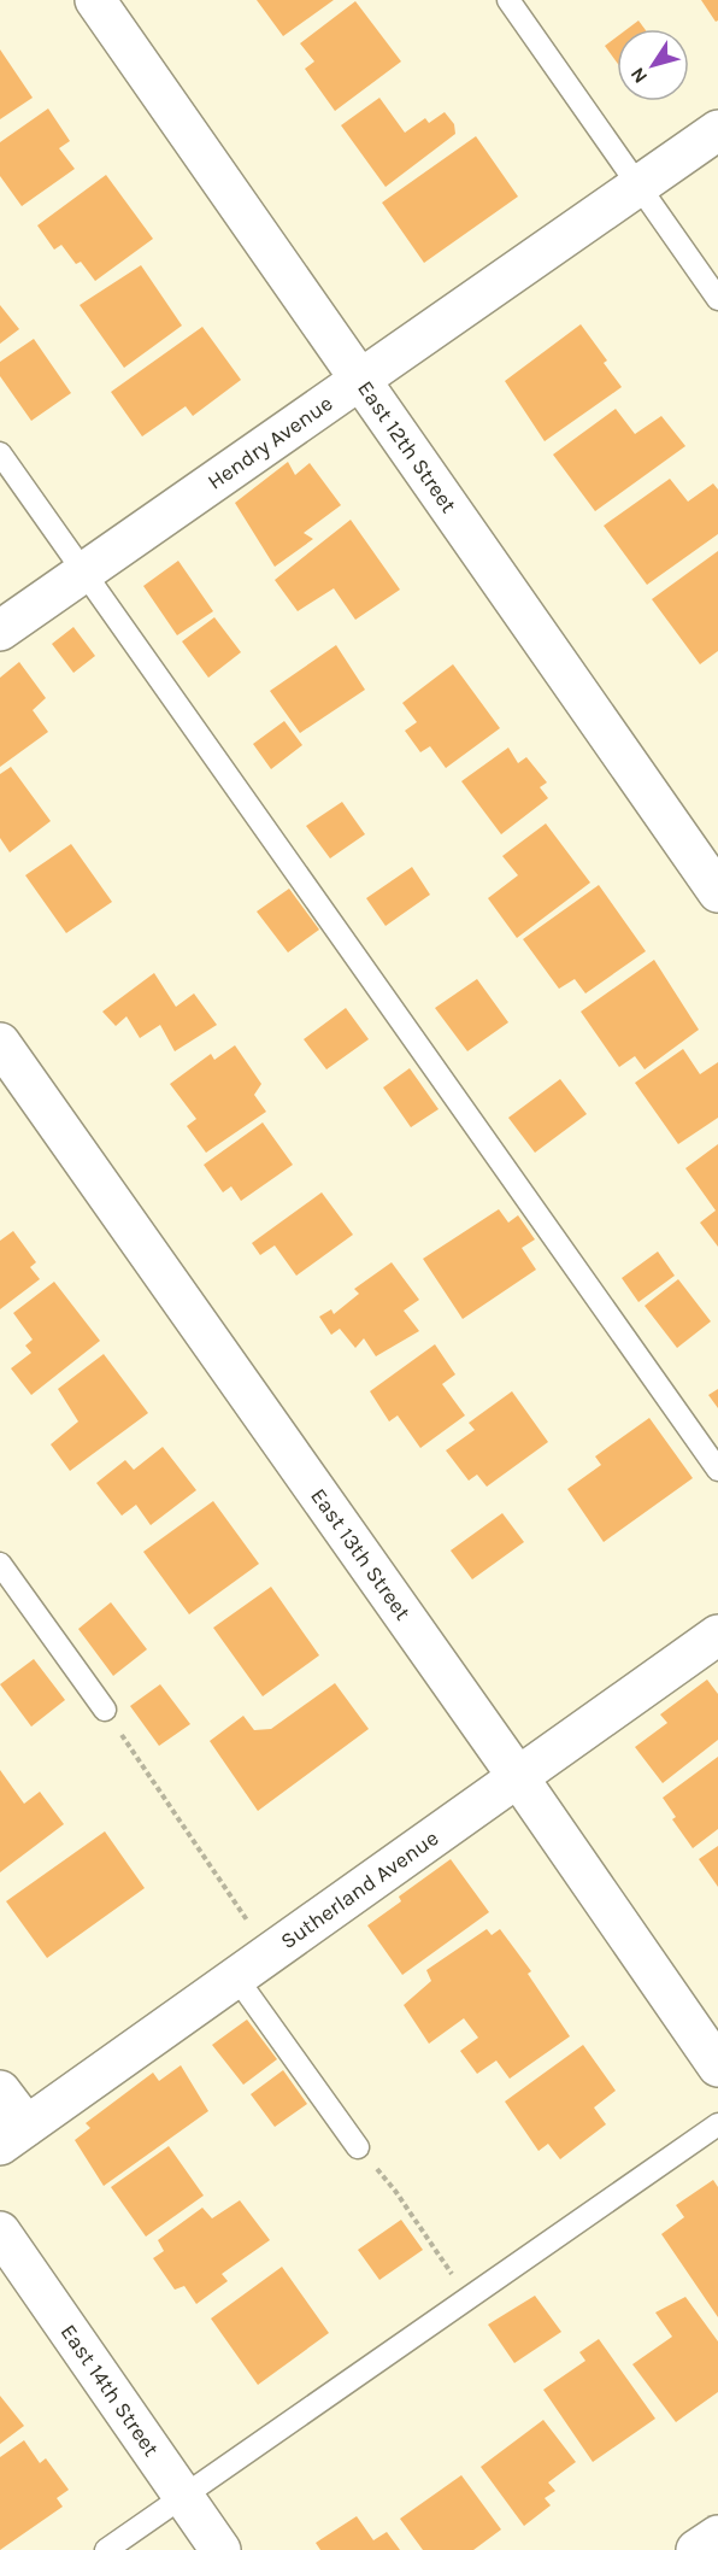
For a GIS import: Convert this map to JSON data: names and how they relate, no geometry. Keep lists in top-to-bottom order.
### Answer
{
  "streets": {
    "street": [
      "Hendry Avenue",
      "East 12th Street",
      "East 13th Street",
      "Sutherland Avenue",
      "East 14th Street"
    ]
  },
  "crossings": [
    ["Hendry Avenue", "East 12th Street"],
    ["East 13th Street", "Sutherland Avenue"]
  ],
  "north": "bottom left"
}
